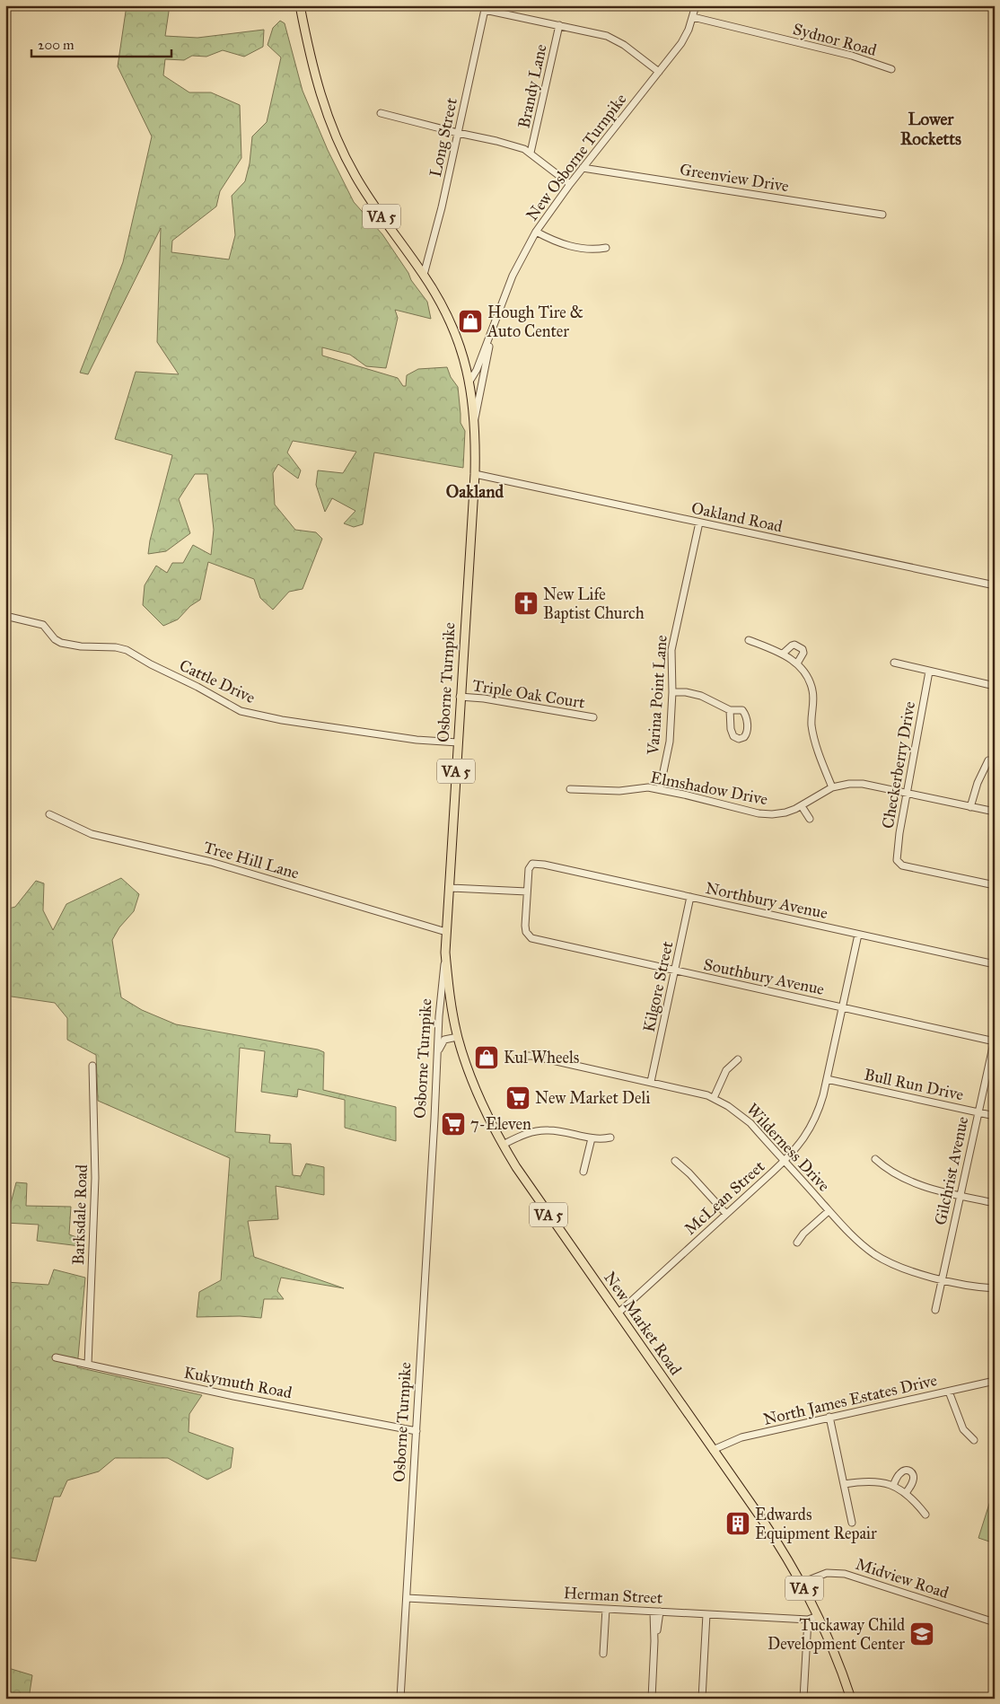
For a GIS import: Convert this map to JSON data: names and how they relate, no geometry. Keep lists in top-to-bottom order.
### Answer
{
  "streets": {
    "main road": ["VA 5", "Osborne Turnpike", "New Market Road"],
    "street": [
      "Sydnor Road",
      "Brandy Lane",
      "Long Street",
      "New Osborne Turnpike",
      "Greenview Drive",
      "Oakland Road",
      "Cattle Drive",
      "Triple Oak Court",
      "Varina Point Lane",
      "Checkerberry Drive",
      "Elmshadow Drive",
      "Tree Hill Lane",
      "Northbury Avenue",
      "Southbury Avenue",
      "Kilgore Street",
      "Bull Run Drive",
      "Wilderness Drive",
      "Gilchrist Avenue",
      "McLean Street",
      "Barksdale Road",
      "Kukymuth Road",
      "North James Estates Drive",
      "Midview Road",
      "Herman Street"
    ]
  },
  "crossings": [
    ["Sydnor Road", "New Osborne Turnpike"],
    ["Long Street", "VA 5"],
    ["New Osborne Turnpike", "Greenview Drive"],
    ["New Osborne Turnpike", "VA 5"],
    ["New Osborne Turnpike", "Osborne Turnpike"],
    ["VA 5", "Osborne Turnpike"],
    ["Oakland Road", "Osborne Turnpike"],
    ["Oakland Road", "Varina Point Lane"],
    ["Cattle Drive", "Osborne Turnpike"],
    ["Osborne Turnpike", "Triple Oak Court"],
    ["Osborne Turnpike", "Tree Hill Lane"],
    ["Osborne Turnpike", "New Market Road"],
    ["Osborne Turnpike", "Kukymuth Road"],
    ["Osborne Turnpike", "Herman Street"],
    ["Varina Point Lane", "Elmshadow Drive"],
    ["Checkerberry Drive", "Elmshadow Drive"],
    ["Northbury Avenue", "Southbury Avenue"],
    ["Northbury Avenue", "Kilgore Street"],
    ["Northbury Avenue", "McLean Street"],
    ["Southbury Avenue", "Kilgore Street"],
    ["Southbury Avenue", "Gilchrist Avenue"],
    ["Southbury Avenue", "McLean Street"],
    ["Kilgore Street", "Wilderness Drive"],
    ["Bull Run Drive", "Gilchrist Avenue"],
    ["Bull Run Drive", "McLean Street"],
    ["Wilderness Drive", "Gilchrist Avenue"],
    ["Wilderness Drive", "McLean Street"],
    ["McLean Street", "New Market Road"],
    ["Barksdale Road", "Kukymuth Road"],
    ["New Market Road", "North James Estates Drive"],
    ["New Market Road", "Midview Road"],
    ["New Market Road", "Herman Street"]
  ],
  "districts": ["Lower Rocketts", "Oakland"],
  "places": {
    "shop": ["Hough Tire & Auto Center", "Kul Wheels"],
    "church": ["New Life Baptist Church"],
    "supermarket": ["New Market Deli", "7-Eleven"],
    "building": ["Edwards Equipment Repair"],
    "school or university": ["Tuckaway Child Development Center"]
  },
  "scale_bar": "200 m"
}
